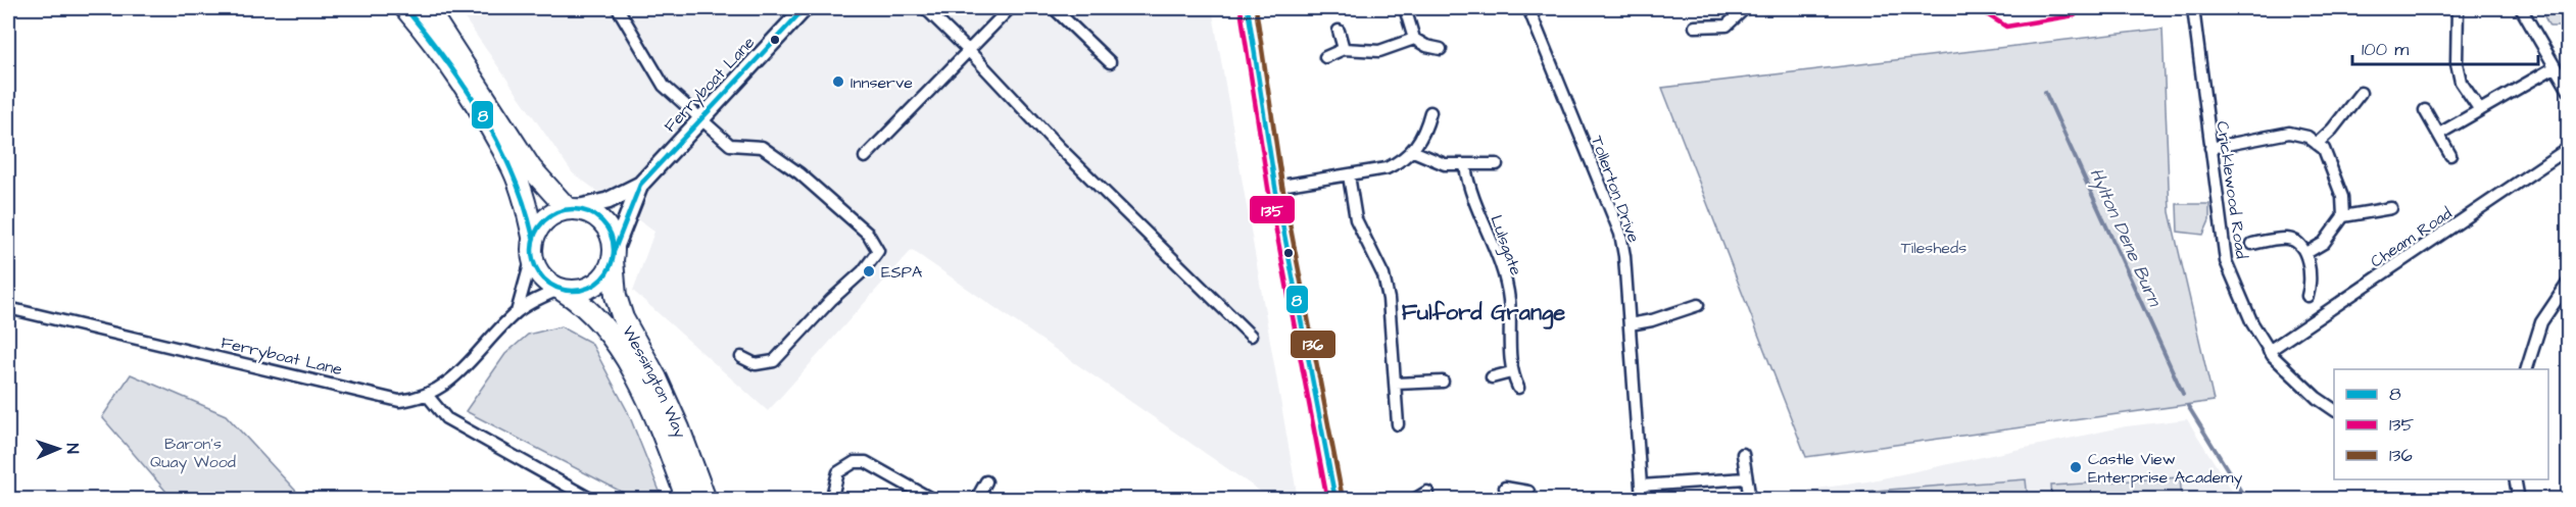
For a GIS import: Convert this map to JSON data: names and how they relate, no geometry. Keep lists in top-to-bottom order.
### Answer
{
  "streets": {
    "highway": ["Wessington Way"],
    "street": [
      "Ferryboat Lane",
      "Tollerton Drive",
      "Cricklewood Road",
      "Cheam Road",
      "Lulsgate"
    ]
  },
  "crossings": [
    ["Ferryboat Lane", "Wessington Way"],
    ["Cricklewood Road", "Cheam Road"]
  ],
  "districts": ["Fulford Grange"],
  "water": ["Hylton Dene Burn"],
  "parks": ["Tilesheds", "Baron's Quay Wood"],
  "places": ["Innserve", "ESPA", "Castle View Enterprise Academy"],
  "lines": ["transit line 8", "transit line 136", "transit line 135"],
  "legend": ["8", "135", "136"],
  "scale_bar": "100 m",
  "north": "right"
}
